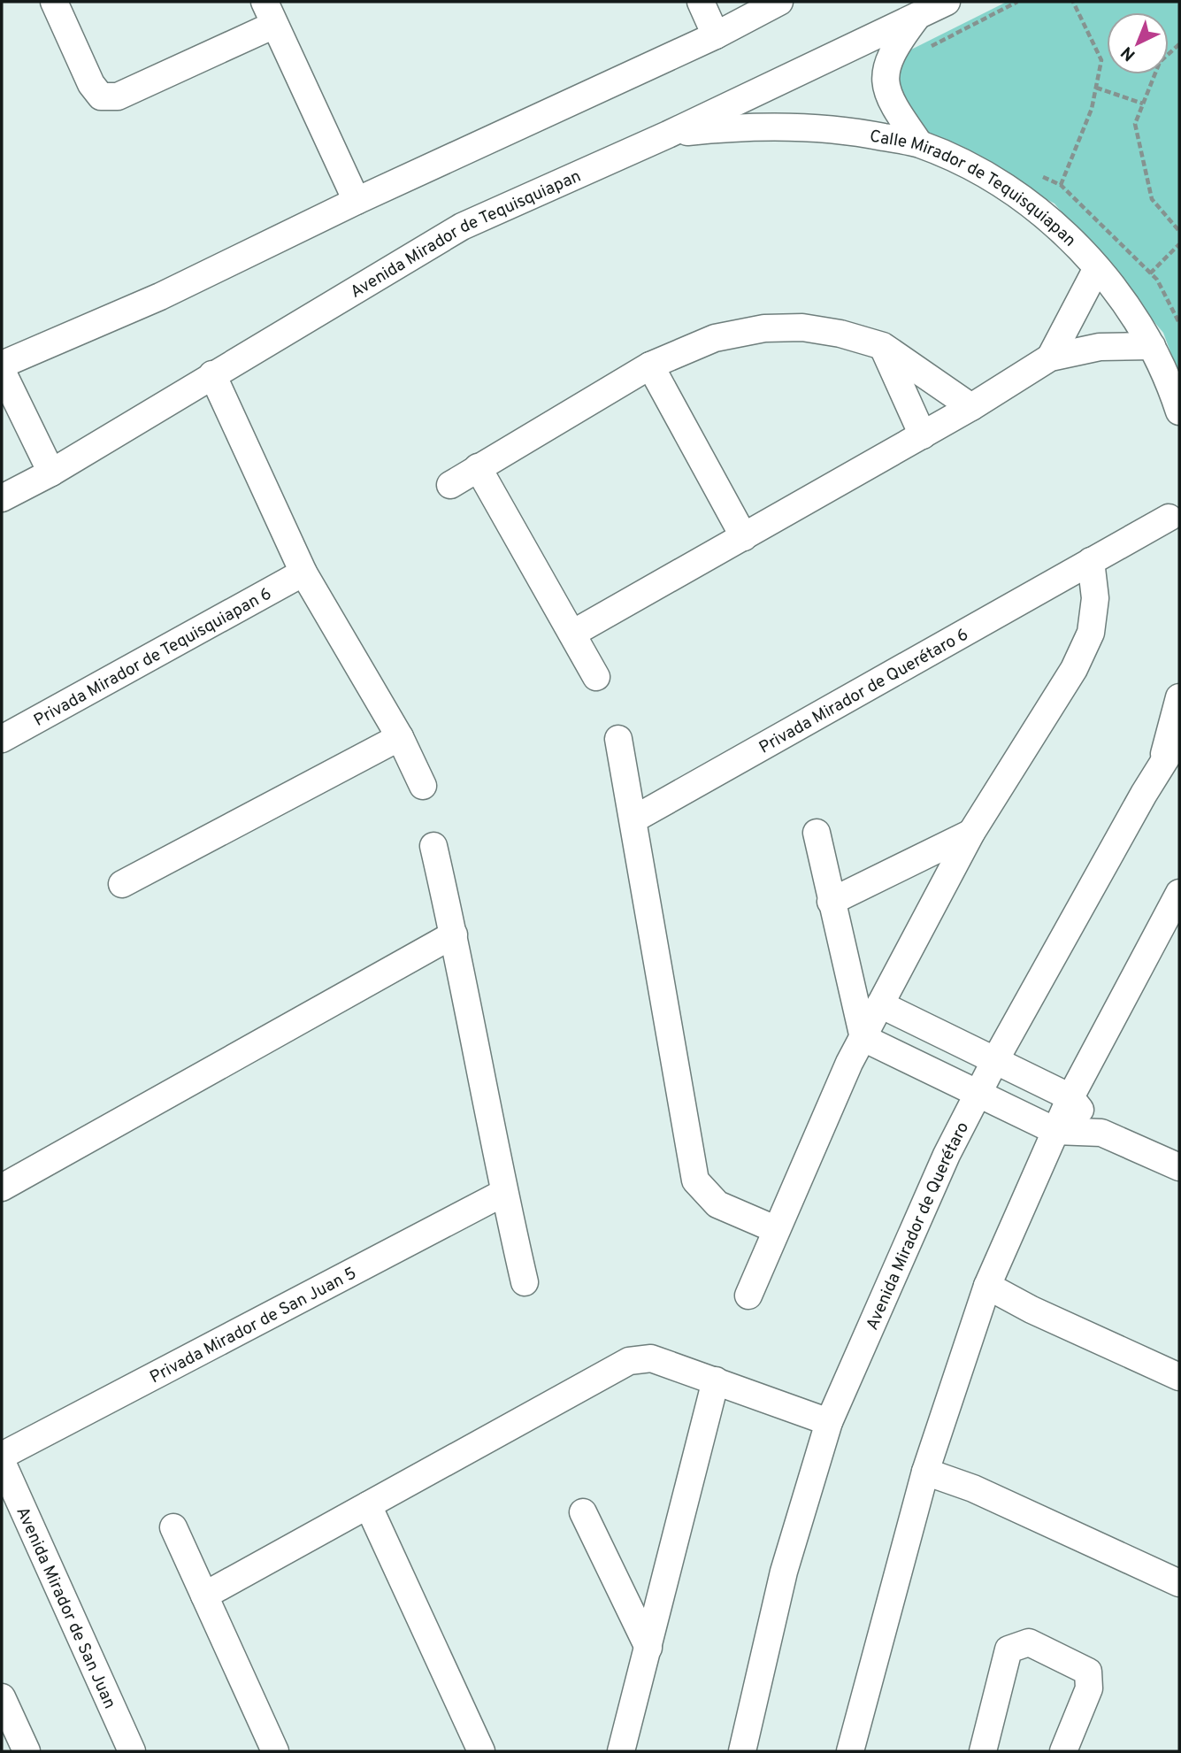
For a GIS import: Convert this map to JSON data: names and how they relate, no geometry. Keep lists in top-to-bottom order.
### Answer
{
  "streets": {
    "street": [
      "Calle Mirador de Tequisquiapan",
      "Avenida Mirador de Tequisquiapan",
      "Privada Mirador de Tequisquiapan 6",
      "Privada Mirador de Querétaro 6",
      "Avenida Mirador de Querétaro",
      "Privada Mirador de San Juan 5",
      "Avenida Mirador de San Juan"
    ]
  },
  "crossings": [
    ["Calle Mirador de Tequisquiapan", "Avenida Mirador de Tequisquiapan"]
  ],
  "north": "bottom left"
}
